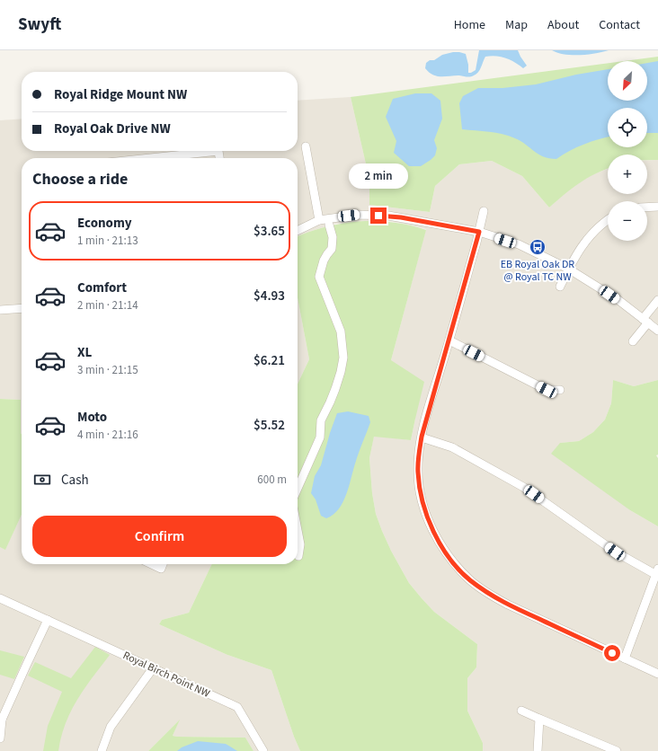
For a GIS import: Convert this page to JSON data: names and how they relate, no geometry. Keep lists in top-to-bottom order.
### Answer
{
  "streets": {
    "street": ["Royal Birch Point NW"]
  },
  "places": {
    "bus stop": ["EB Royal Oak DR @ Royal TC NW"]
  },
  "north": "bottom left",
  "page": {
    "header": "Swyft",
    "nav": [
      "Home",
      "Map",
      "About",
      "Contact"
    ],
    "map_buttons": ["+", "−"],
    "banner": ["Royal Ridge Mount NW", "Royal Oak Drive NW"],
    "heading": "Choose a ride",
    "bubble": "2 min",
    "list": [
      {
        "name": "Economy",
        "note": "1 min · 21:13",
        "value": "$3.65"
      },
      {
        "name": "Comfort",
        "note": "2 min · 21:14",
        "value": "$4.93"
      },
      {
        "name": "XL",
        "note": "3 min · 21:15",
        "value": "$6.21"
      },
      {
        "name": "Moto",
        "note": "4 min · 21:16",
        "value": "$5.52"
      }
    ],
    "pay": ["Cash", "600 m"],
    "buttons": "Confirm"
  }
}
